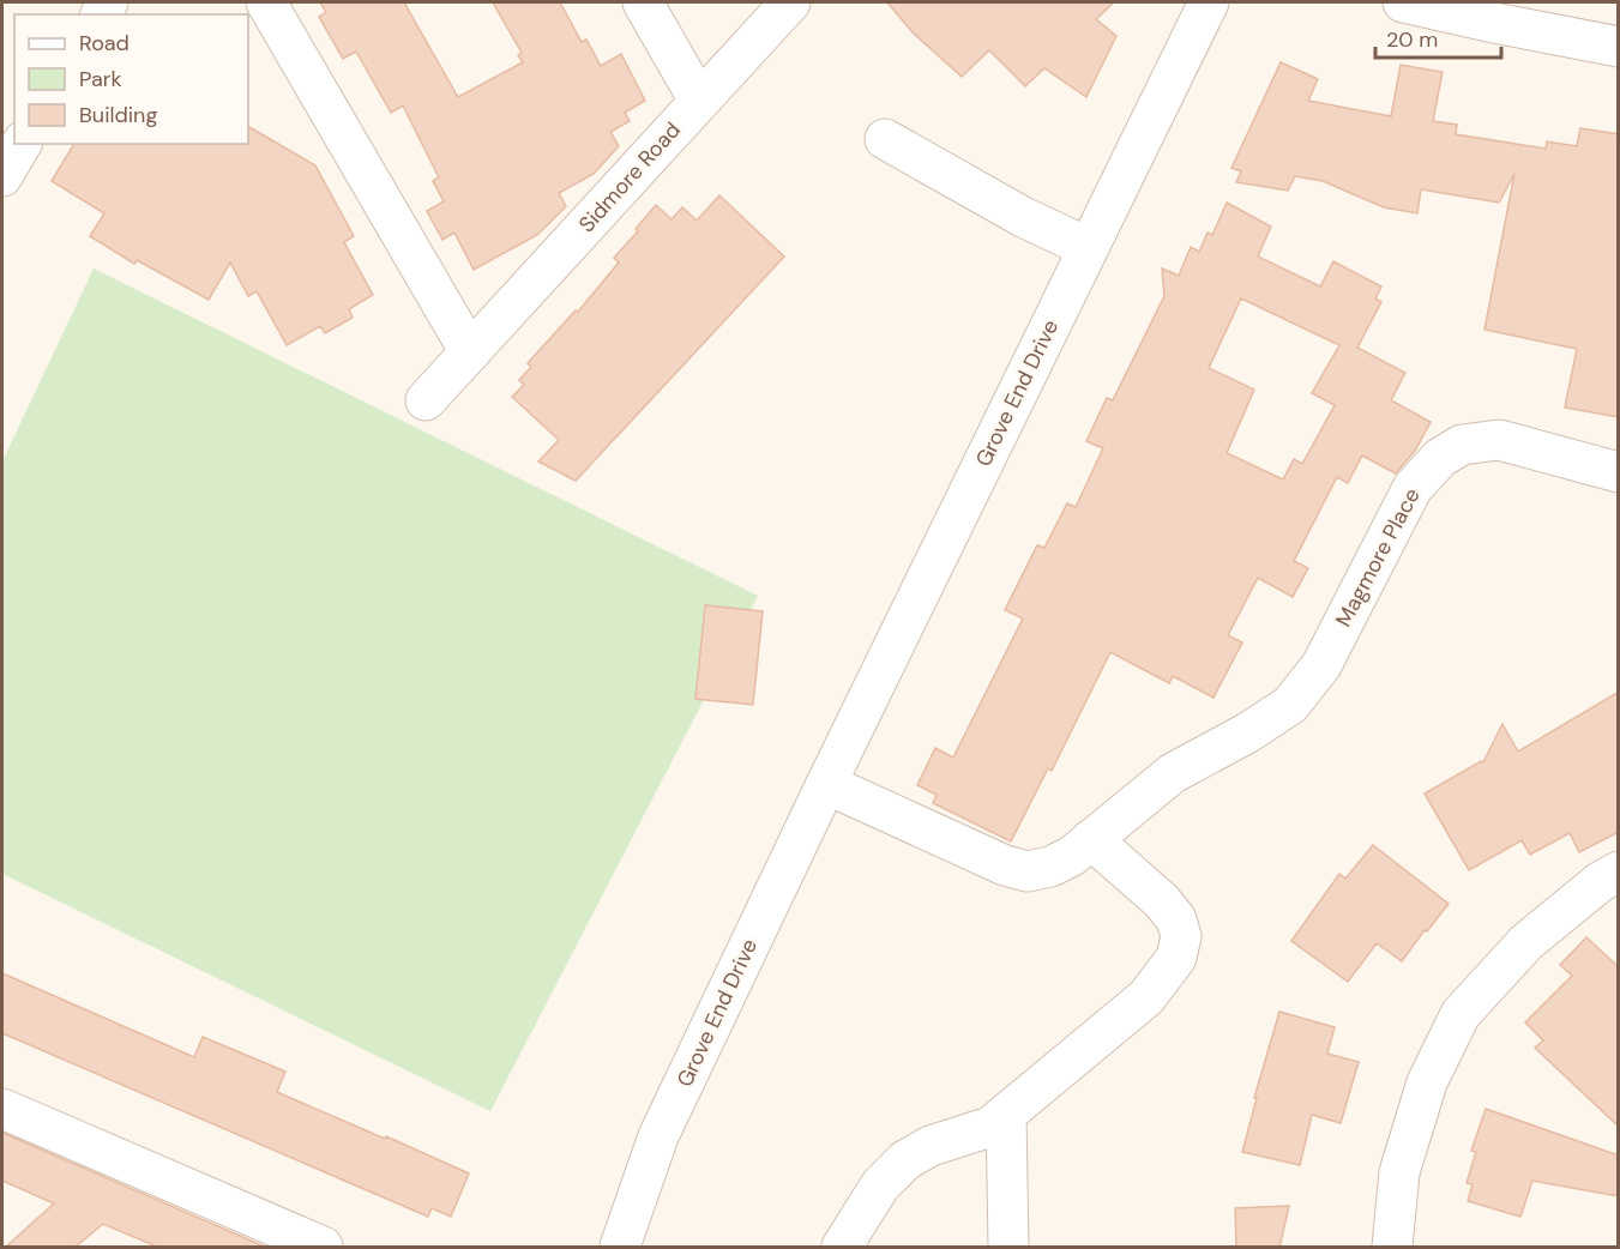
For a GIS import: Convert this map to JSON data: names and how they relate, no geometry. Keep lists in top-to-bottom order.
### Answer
{
  "streets": {
    "street": ["Sidmore Road", "Grove End Drive", "Magmore Place"]
  },
  "legend": ["Road", "Park", "Building"],
  "scale_bar": "20 m"
}
